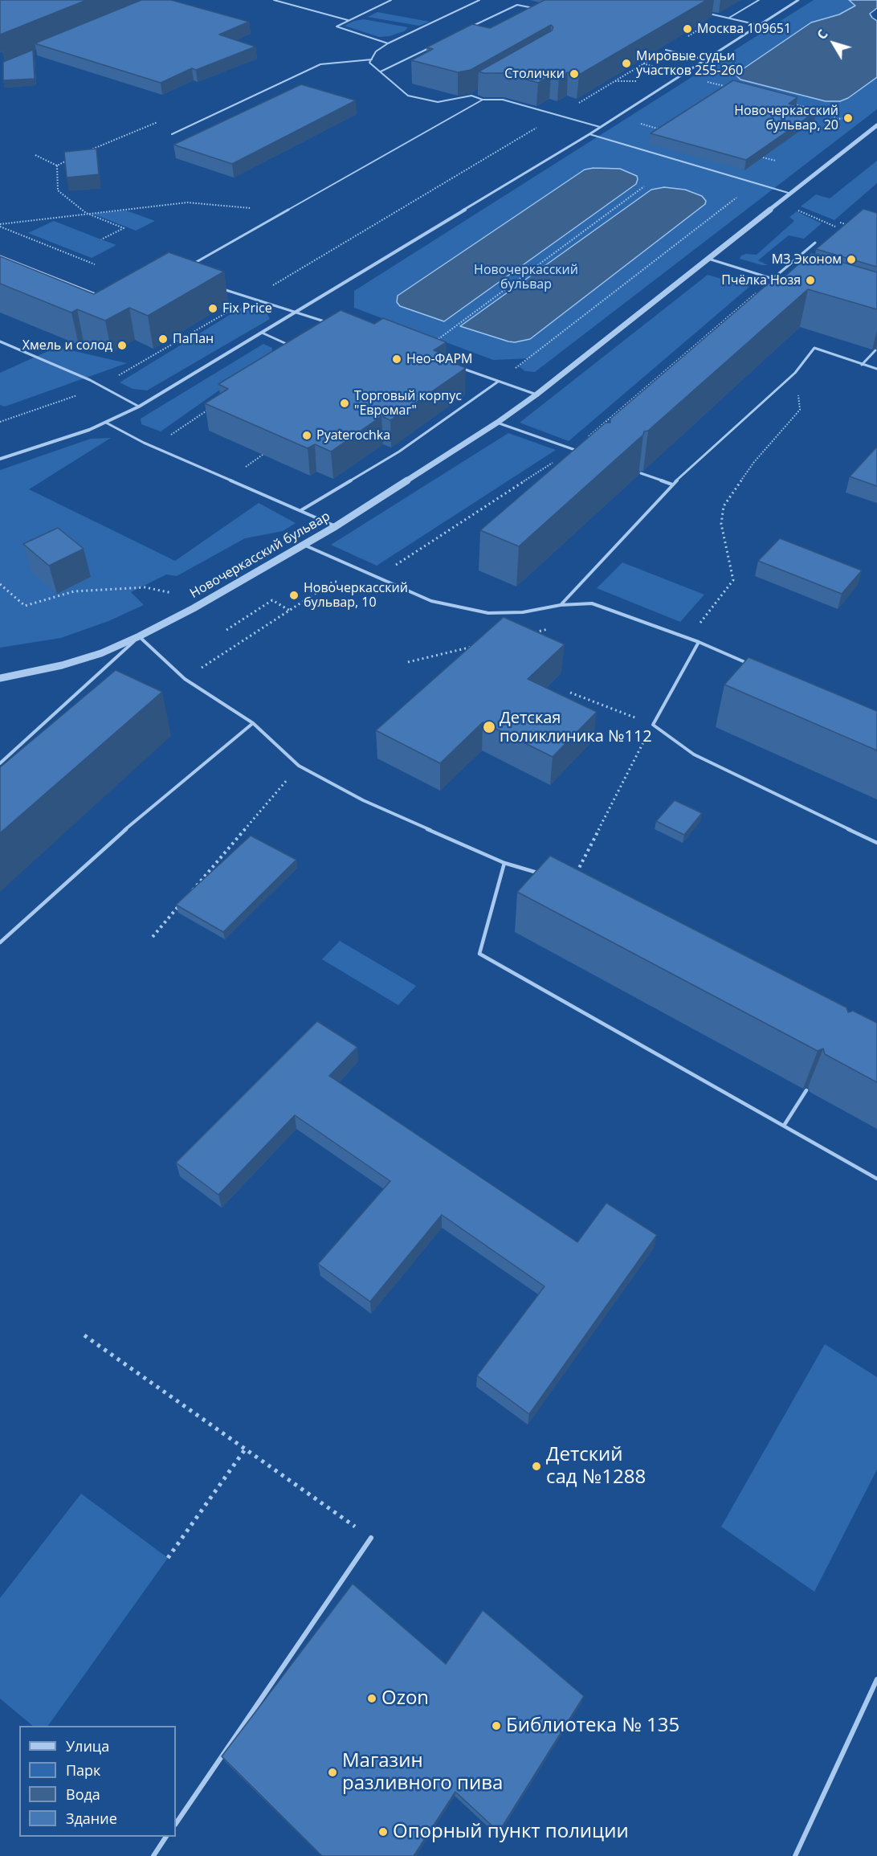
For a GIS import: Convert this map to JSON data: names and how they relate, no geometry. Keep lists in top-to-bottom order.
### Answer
{
  "streets": {
    "street": ["Новочеркасский бульвар"]
  },
  "parks": ["Новочеркасский бульвар"],
  "places": [
    "Москва 109651",
    "Мировые судьи участков 255-260",
    "Столички",
    "Новочеркасский бульвар, 20",
    "МЗ Эконом",
    "Пчёлка Нозя",
    "Fix Price",
    "ПаПан",
    "Хмель и солод",
    "Нео-ФАРМ",
    "Торговый корпус \"Евромаг\"",
    "Pyaterochka",
    "Новочеркасский бульвар, 10",
    "Детская поликлиника №112",
    "Детский сад №1288",
    "Ozon",
    "Библиотека № 135",
    "Магазин разливного пива",
    "Опорный пункт полиции"
  ],
  "legend": [
    "Улица",
    "Парк",
    "Вода",
    "Здание"
  ],
  "north": "top left"
}
